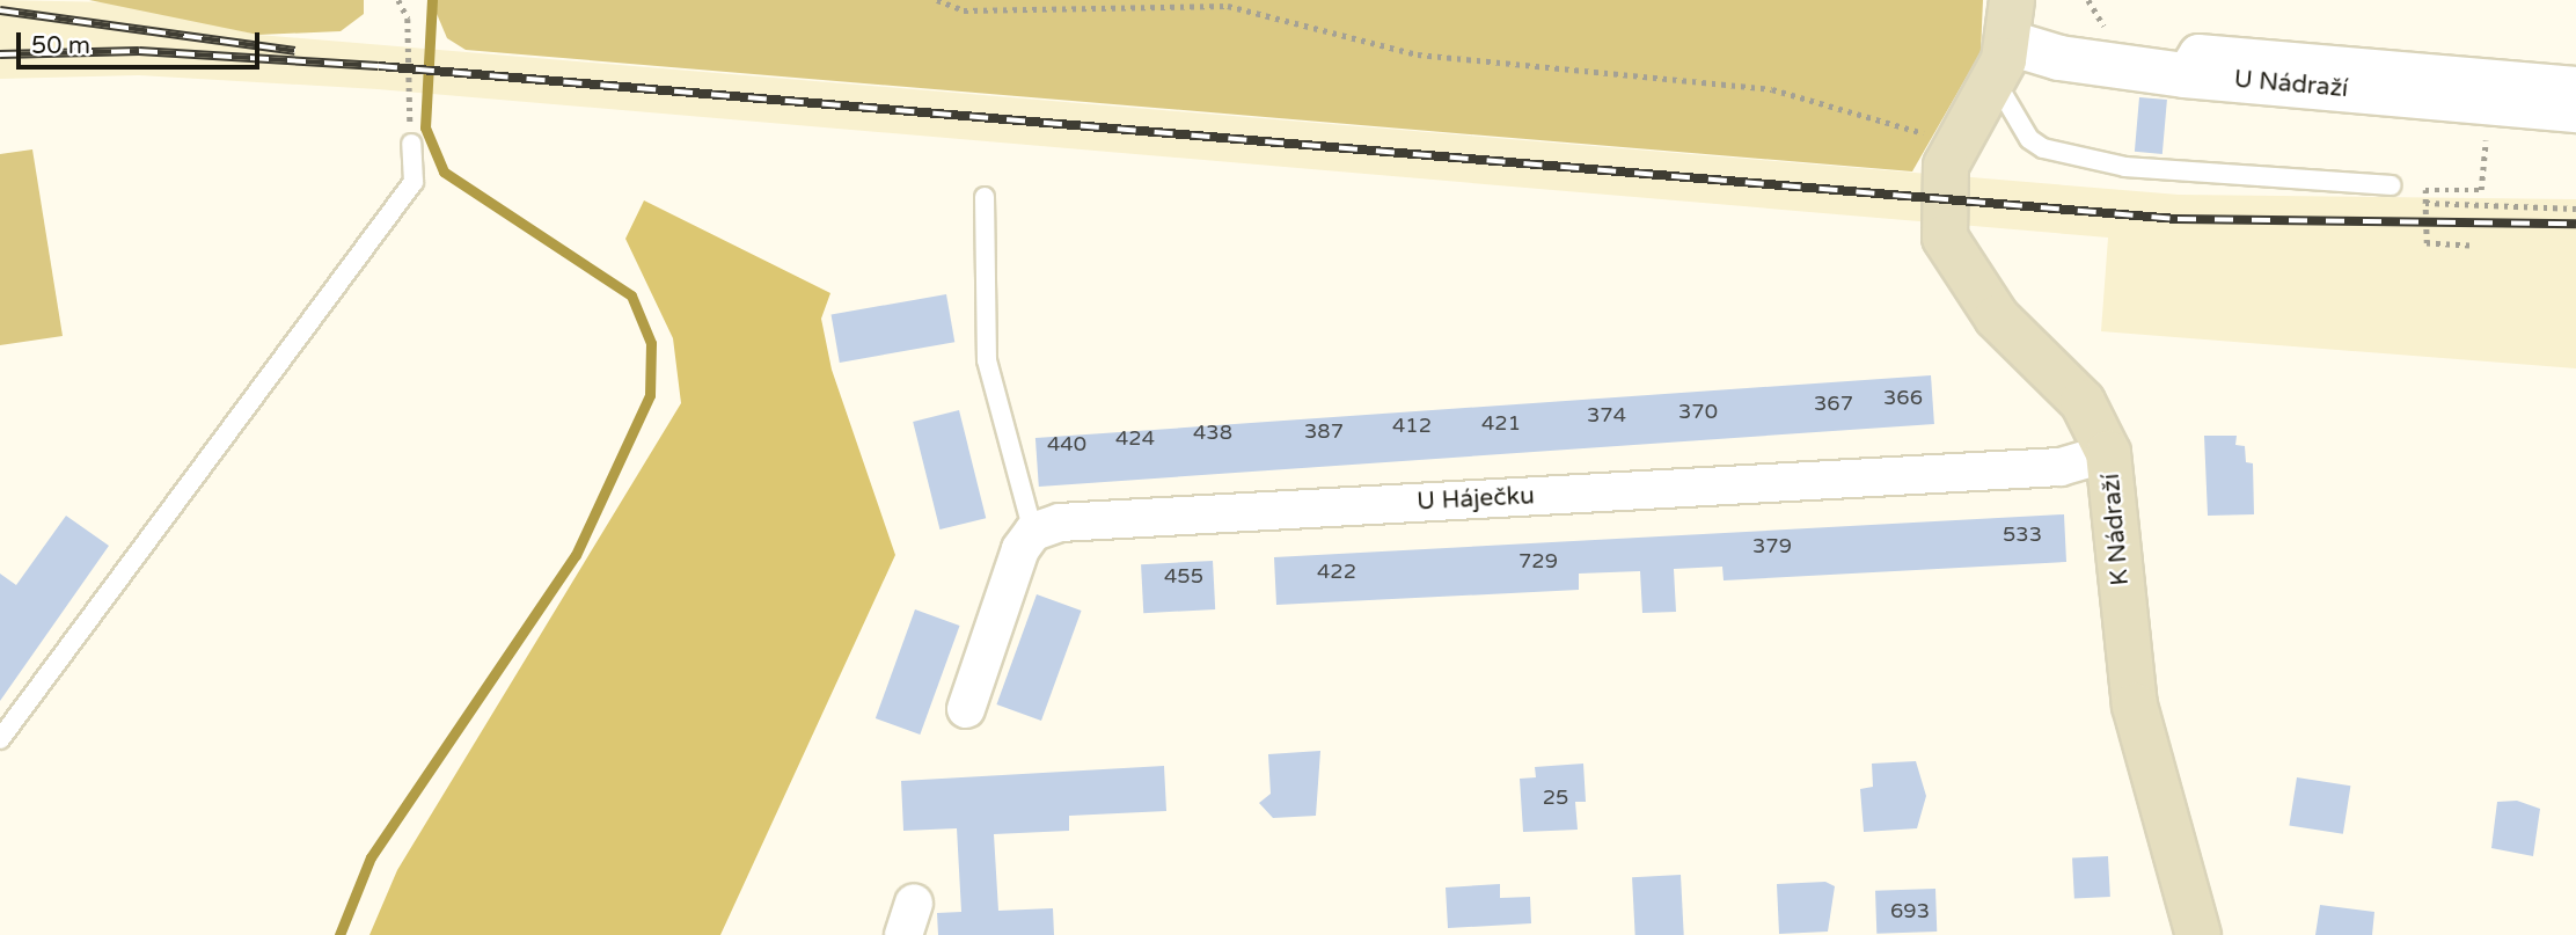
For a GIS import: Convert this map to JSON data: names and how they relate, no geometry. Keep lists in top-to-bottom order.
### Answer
{
  "streets": {
    "main road": ["K Nádraží"],
    "street": ["U Nádraží", "U Háječku"]
  },
  "crossings": [
    ["U Nádraží", "K Nádraží"],
    ["U Háječku", "K Nádraží"]
  ],
  "house_numbers": [
    "366",
    "367",
    "370",
    "374",
    "421",
    "412",
    "387",
    "438",
    "424",
    "440",
    "533",
    "379",
    "729",
    "422",
    "455",
    "25",
    "693"
  ],
  "scale_bar": "50 m"
}
